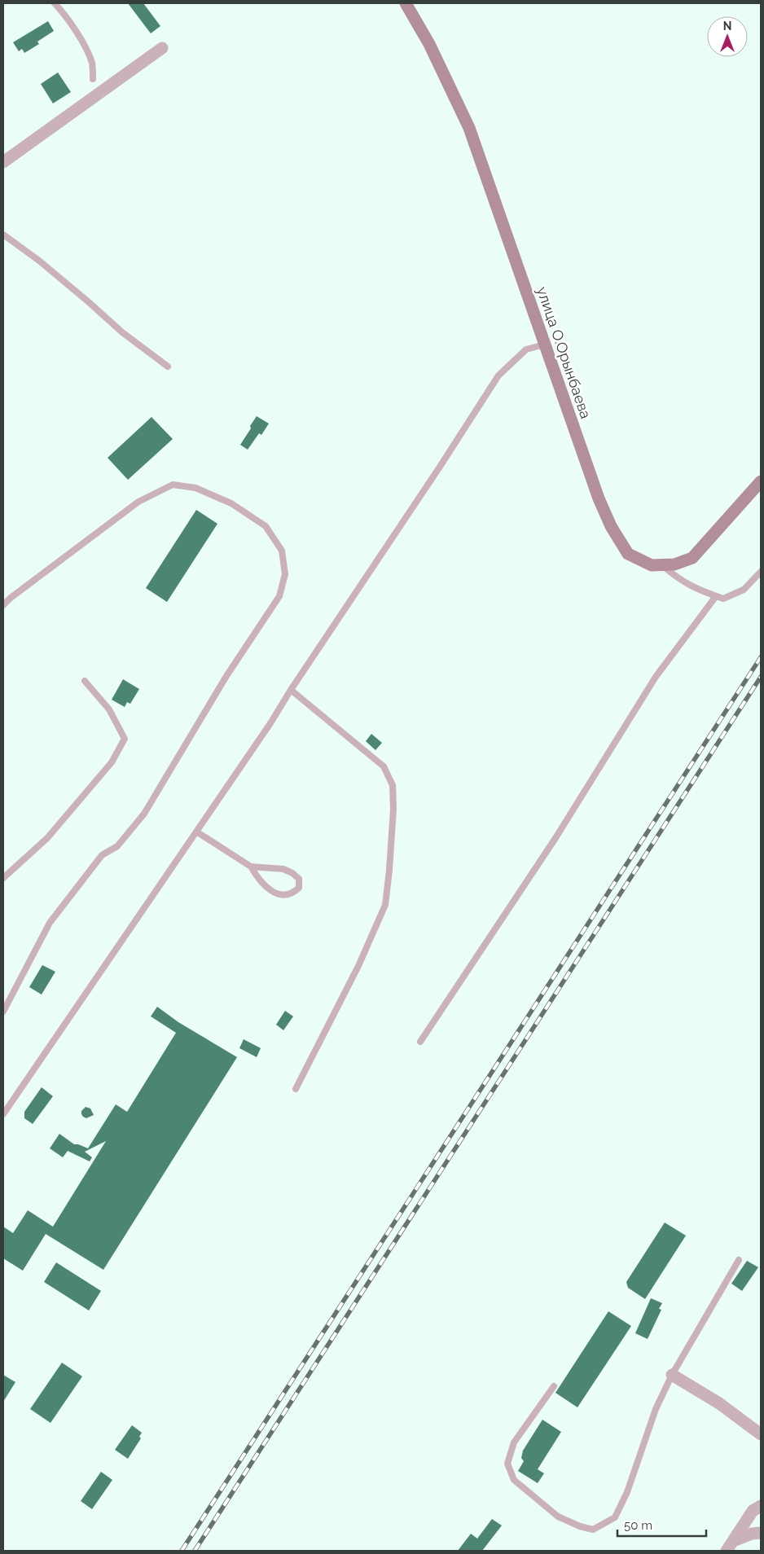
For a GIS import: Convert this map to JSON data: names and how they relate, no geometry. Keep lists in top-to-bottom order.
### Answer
{
  "streets": {
    "street": ["улица О.Орынбаева"]
  },
  "scale_bar": "50 m",
  "north": "top"
}
